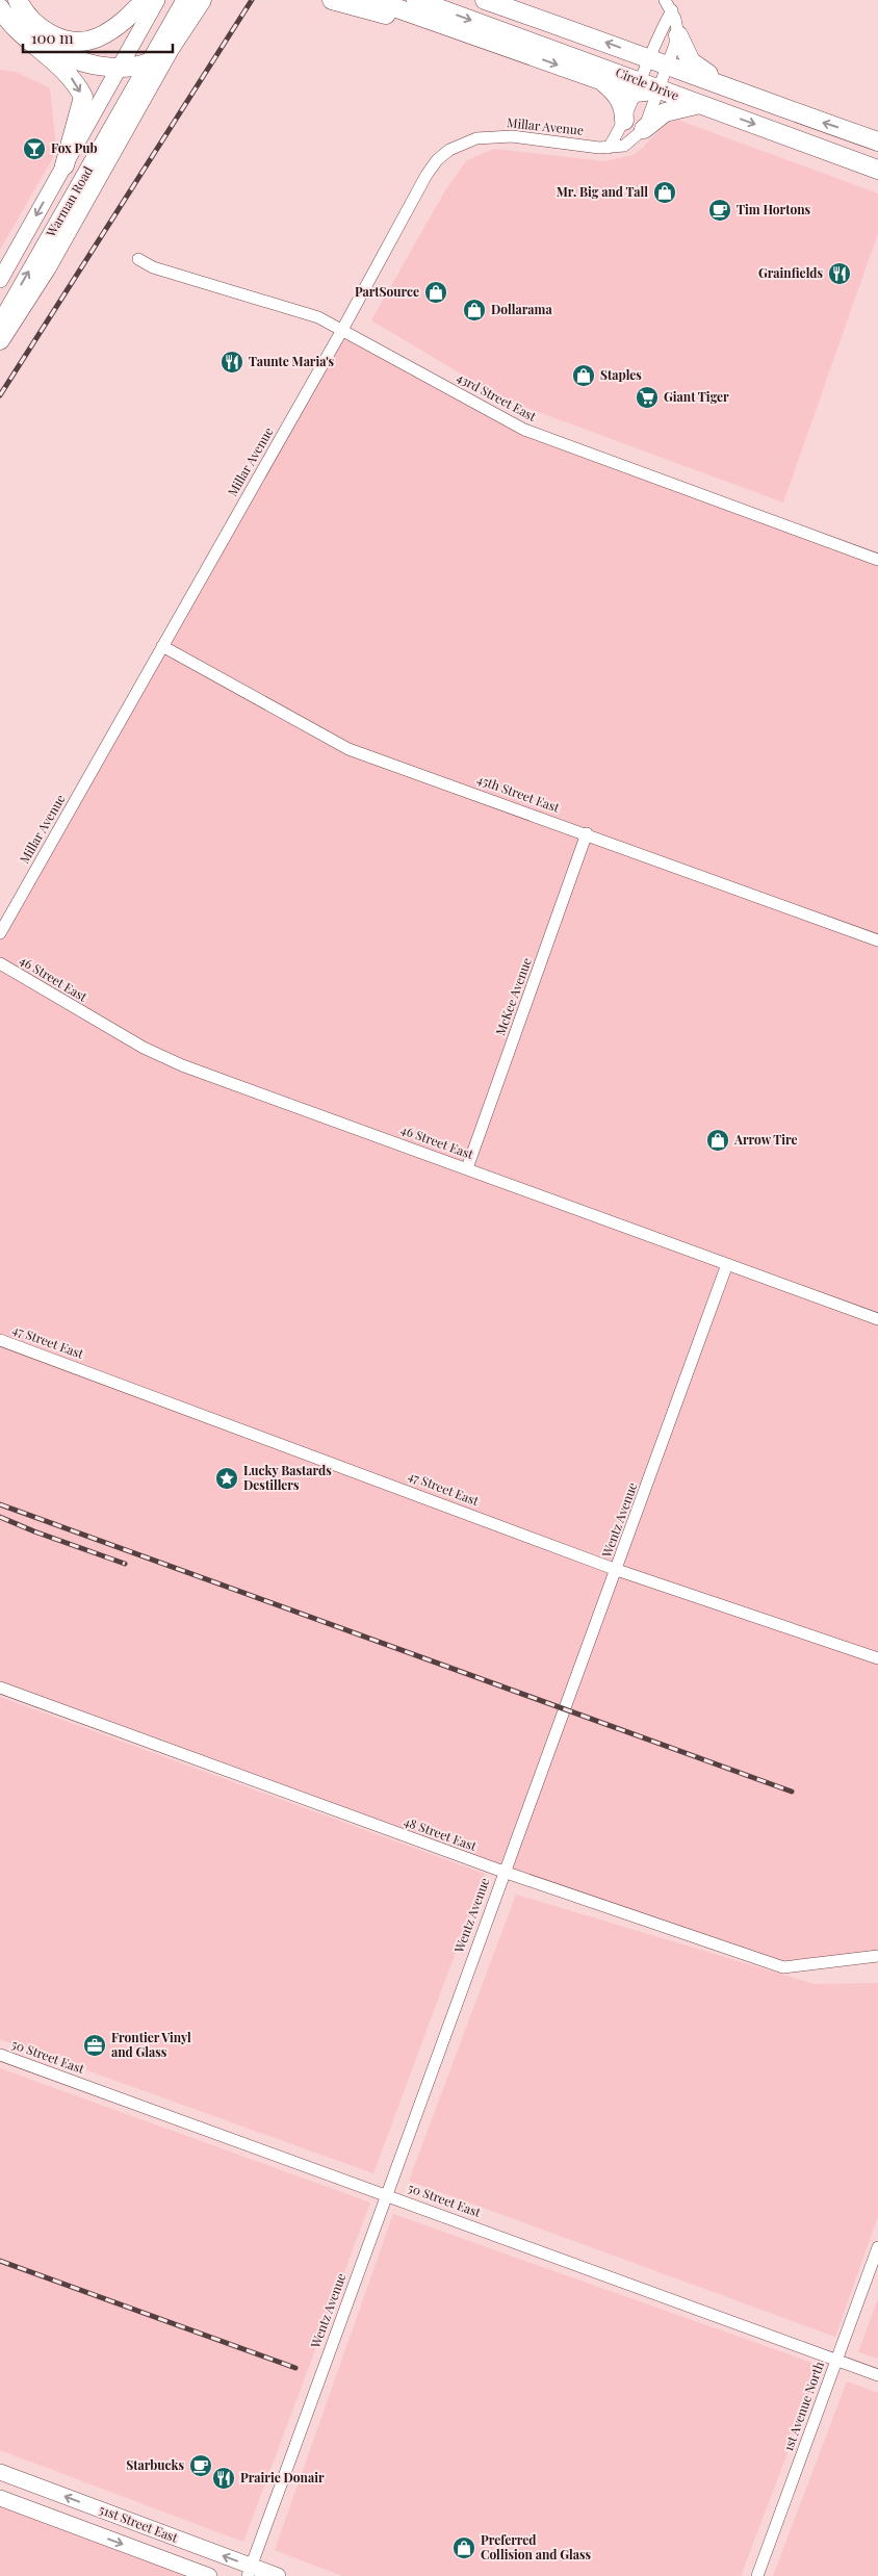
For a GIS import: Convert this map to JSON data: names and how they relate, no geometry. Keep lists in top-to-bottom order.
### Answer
{
  "streets": {
    "highway": ["Circle Drive"],
    "main road": ["Warman Road", "51st Street East"],
    "street": [
      "Millar Avenue",
      "43rd Street East",
      "45th Street East",
      "46 Street East",
      "McKee Avenue",
      "47 Street East",
      "Wentz Avenue",
      "48 Street East",
      "50 Street East",
      "1st Avenue North"
    ]
  },
  "crossings": [
    ["Circle Drive", "Millar Avenue"],
    ["Millar Avenue", "43rd Street East"],
    ["Millar Avenue", "45th Street East"],
    ["45th Street East", "McKee Avenue"],
    ["46 Street East", "McKee Avenue"],
    ["46 Street East", "Wentz Avenue"],
    ["47 Street East", "Wentz Avenue"],
    ["Wentz Avenue", "48 Street East"],
    ["Wentz Avenue", "50 Street East"],
    ["Wentz Avenue", "51st Street East"],
    ["50 Street East", "1st Avenue North"]
  ],
  "places": {
    "bar": ["Fox Pub"],
    "shop": [
      "Mr. Big and Tall",
      "PartSource",
      "Dollarama",
      "Staples",
      "Arrow Tire",
      "Preferred Collision and Glass"
    ],
    "cafe": ["Tim Hortons", "Starbucks"],
    "restaurant": ["Grainfields", "Taunte Maria's", "Prairie Donair"],
    "supermarket": ["Giant Tiger"],
    "place": ["Lucky Bastards Destillers"],
    "office": ["Frontier Vinyl and Glass"]
  },
  "scale_bar": "100 m"
}
